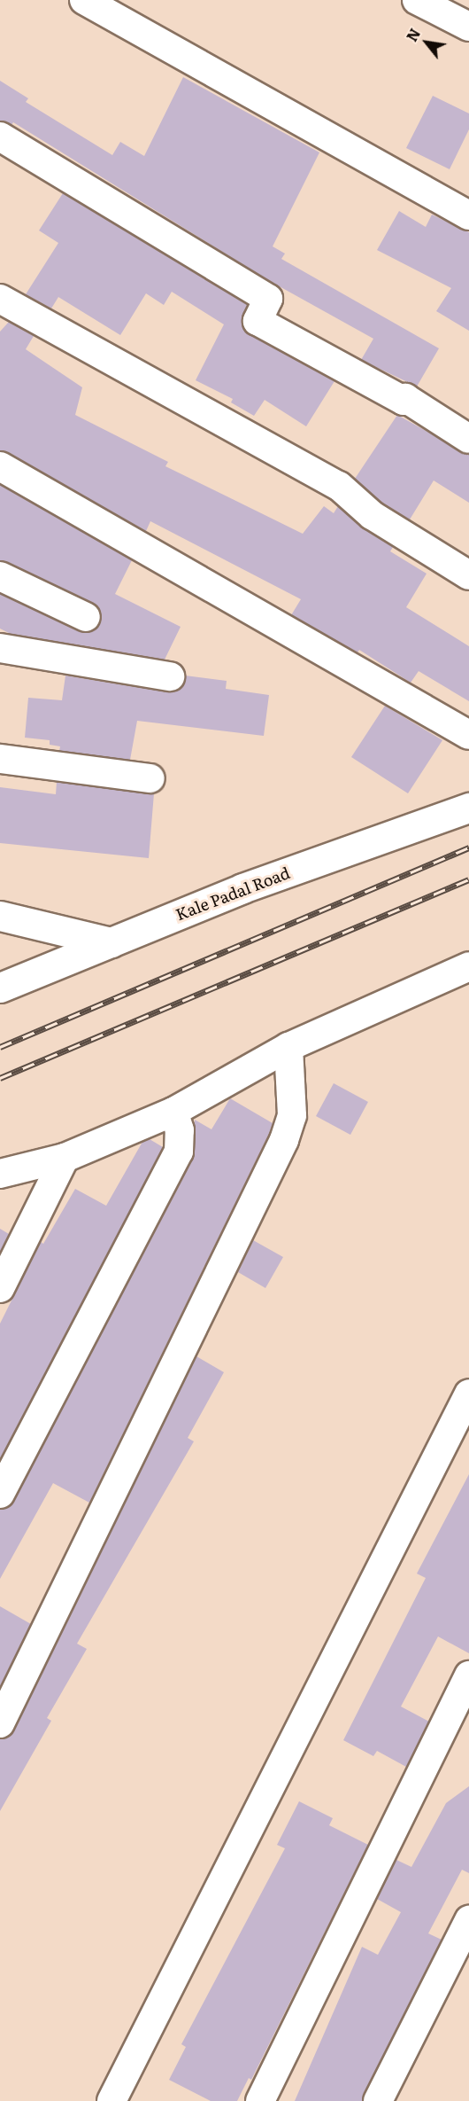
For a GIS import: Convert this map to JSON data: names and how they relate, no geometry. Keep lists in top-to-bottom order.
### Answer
{
  "streets": {
    "street": ["Kale Padal Road"]
  },
  "north": "top left"
}
